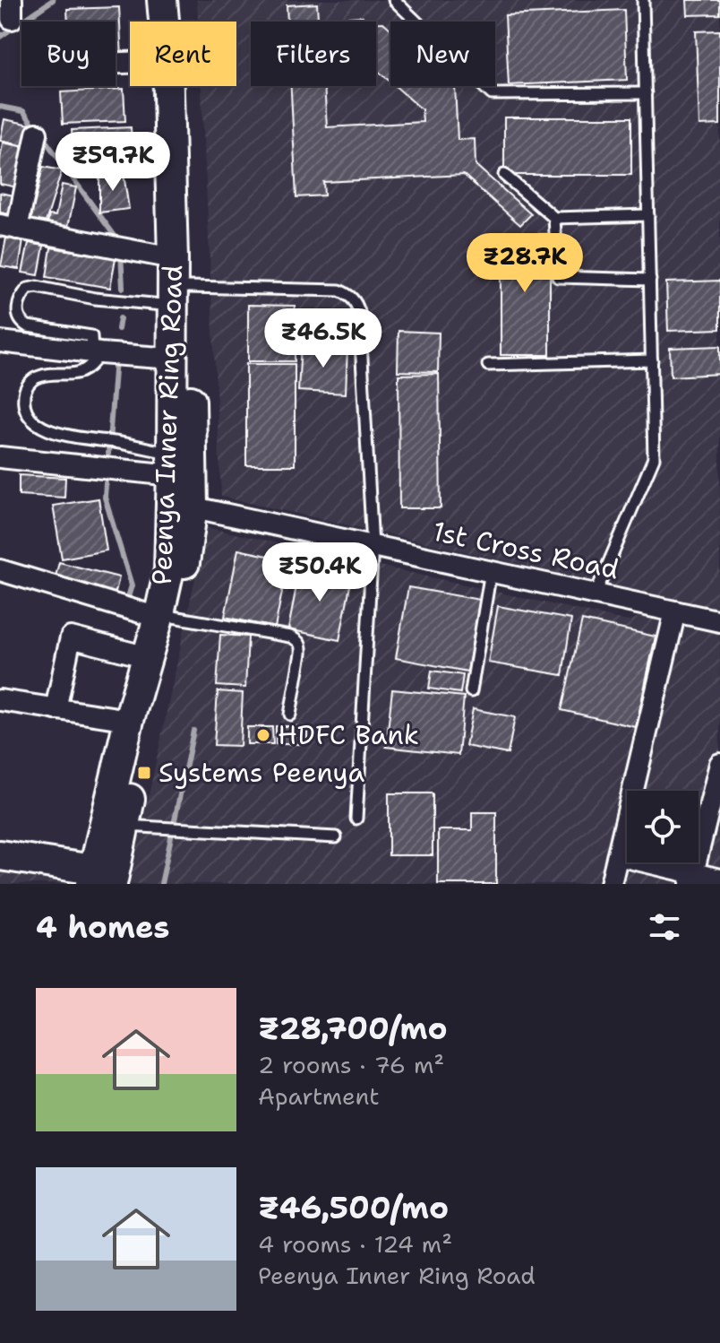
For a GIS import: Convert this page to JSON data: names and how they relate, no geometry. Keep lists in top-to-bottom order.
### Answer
{
  "streets": {
    "main road": ["Peenya Inner Ring Road"],
    "street": ["1st Cross Road"]
  },
  "crossings": [
    ["Peenya Inner Ring Road", "1st Cross Road"]
  ],
  "places": {
    "other": ["HDFC Bank"],
    "transit": ["Systems Peenya"]
  },
  "page": {
    "chip": [
      "Buy",
      "Rent",
      "Filters",
      "New"
    ],
    "price": [
      "₹59.7K",
      "₹28.7K",
      "₹46.5K",
      "₹50.4K"
    ],
    "heading": "4 homes",
    "list": [
      {
        "name": "₹28,700/mo",
        "note": "2 rooms · 76 m² · Apartment"
      },
      {
        "name": "₹46,500/mo",
        "note": "4 rooms · 124 m² · Peenya Inner Ring Road"
      }
    ]
  }
}
